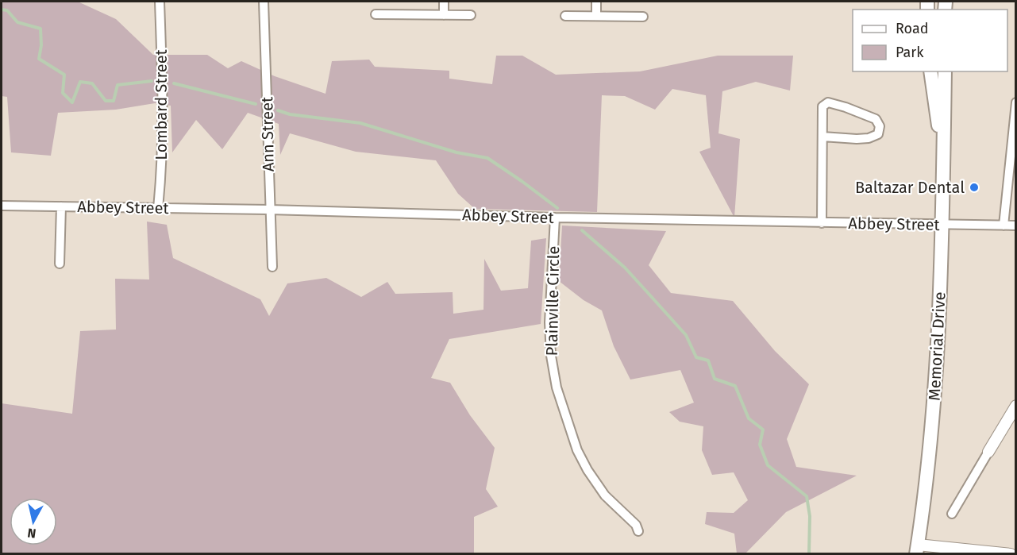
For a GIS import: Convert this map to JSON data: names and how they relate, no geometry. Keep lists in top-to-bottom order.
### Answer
{
  "streets": {
    "main road": ["Memorial Drive"],
    "street": [
      "Lombard Street",
      "Ann Street",
      "Abbey Street",
      "Plainville Circle"
    ]
  },
  "crossings": [
    ["Lombard Street", "Abbey Street"],
    ["Ann Street", "Abbey Street"],
    ["Abbey Street", "Plainville Circle"],
    ["Abbey Street", "Memorial Drive"]
  ],
  "places": ["Baltazar Dental"],
  "legend": ["Road", "Park"],
  "north": "bottom"
}
